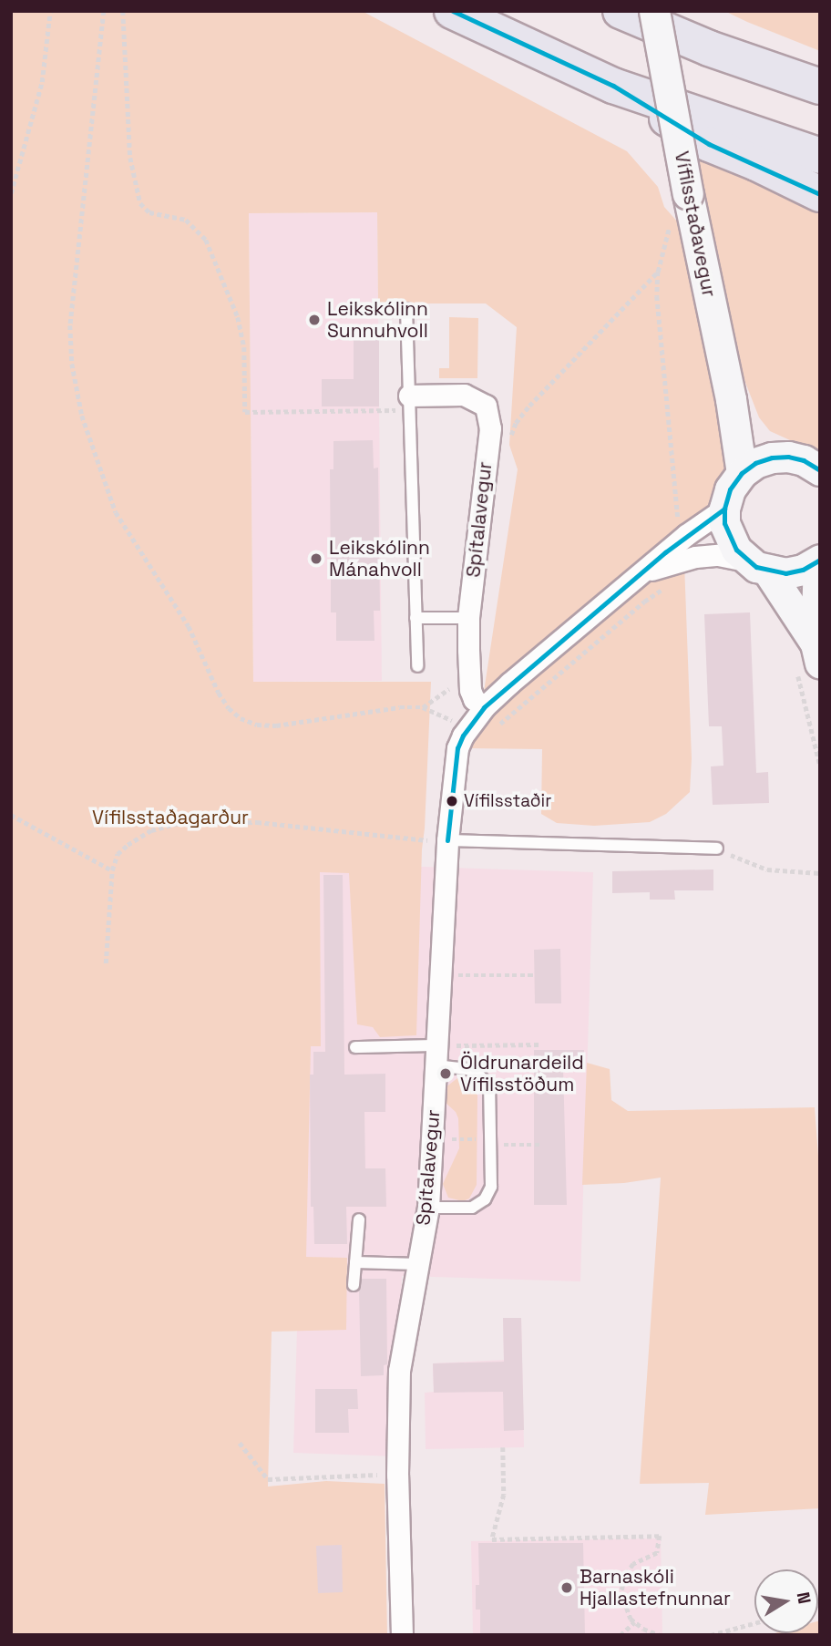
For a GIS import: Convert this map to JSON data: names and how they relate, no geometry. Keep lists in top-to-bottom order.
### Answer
{
  "streets": {
    "main road": ["Vífilsstaðavegur"],
    "street": ["Spítalavegur"]
  },
  "parks": ["Vífilsstaðagarður"],
  "places": [
    "Leikskólinn Sunnuhvoll",
    "Leikskólinn Mánahvoll",
    "Vífilsstaðir",
    "Öldrunardeild Vífilsstöðum",
    "Barnaskóli Hjallastefnunnar"
  ],
  "north": "right"
}
